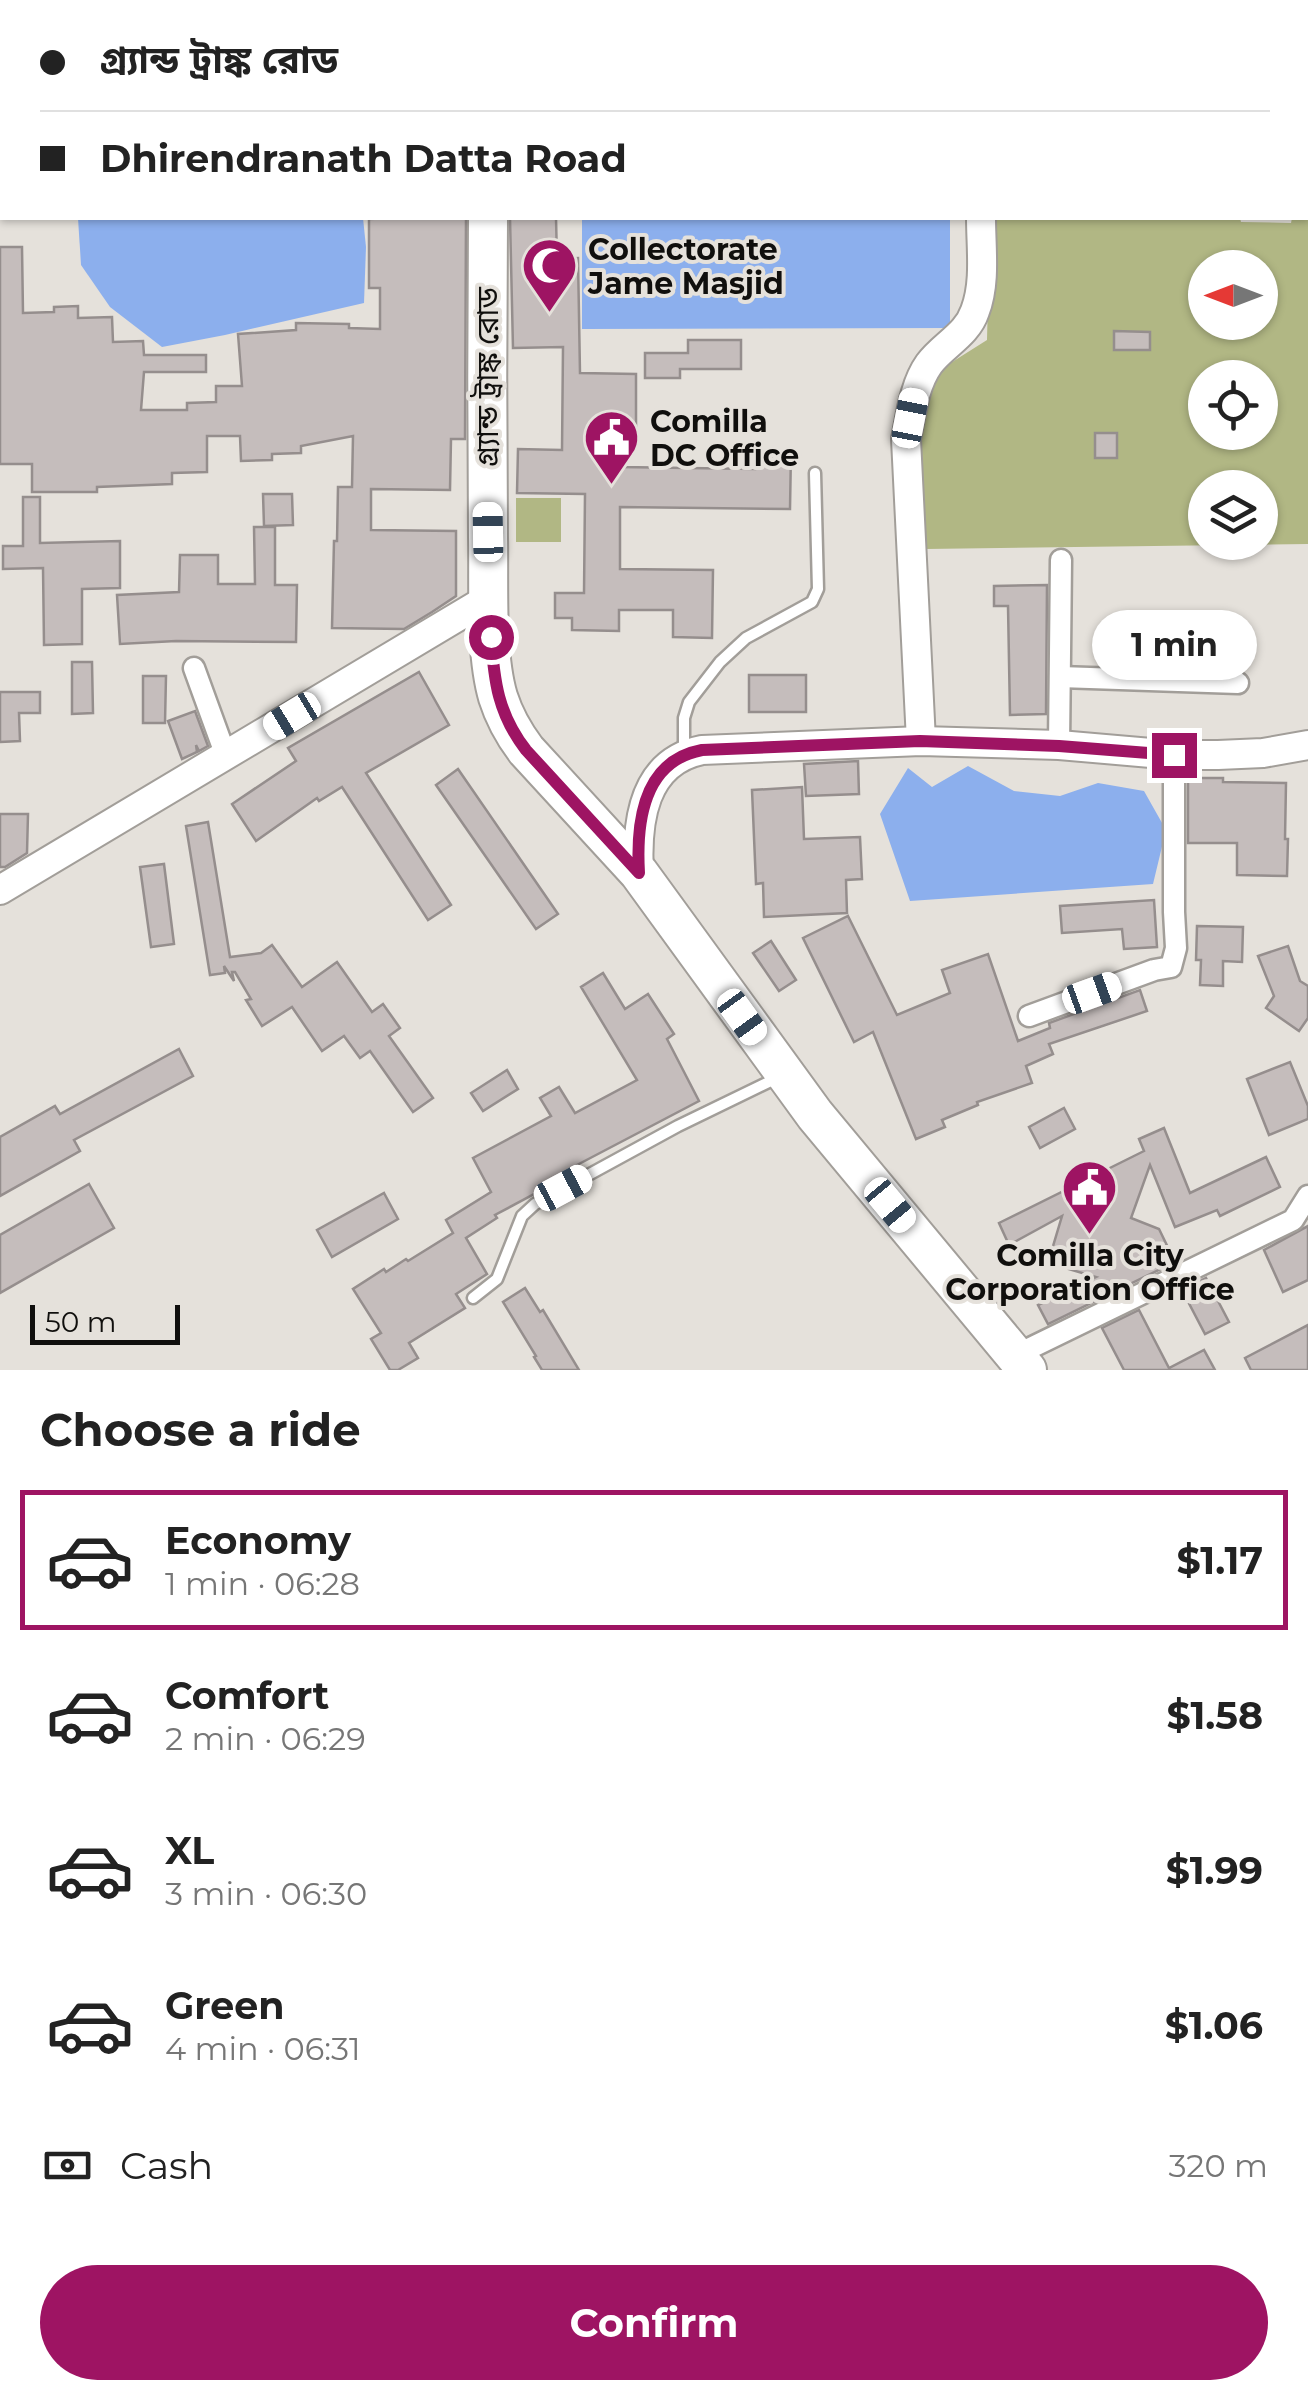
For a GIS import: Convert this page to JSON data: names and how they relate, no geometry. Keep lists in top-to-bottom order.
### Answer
{
  "streets": {
    "highway": ["গ্র্যান্ড ট্রাঙ্ক রোড"]
  },
  "places": {
    "mosque": ["Collectorate Jame Masjid"],
    "public building": ["Comilla DC Office", "Comilla City Corporation Office"]
  },
  "scale_bar": "50 m",
  "north": "left",
  "page": {
    "banner": ["গ্র্যান্ড ট্রাঙ্ক রোড", "Dhirendranath Datta Road"],
    "bubble": "1 min",
    "scale": "50 m",
    "heading": "Choose a ride",
    "list": [
      {
        "name": "Economy",
        "note": "1 min · 06:28",
        "value": "$1.17"
      },
      {
        "name": "Comfort",
        "note": "2 min · 06:29",
        "value": "$1.58"
      },
      {
        "name": "XL",
        "note": "3 min · 06:30",
        "value": "$1.99"
      },
      {
        "name": "Green",
        "note": "4 min · 06:31",
        "value": "$1.06"
      }
    ],
    "pay": ["Cash", "320 m"],
    "buttons": "Confirm"
  }
}
